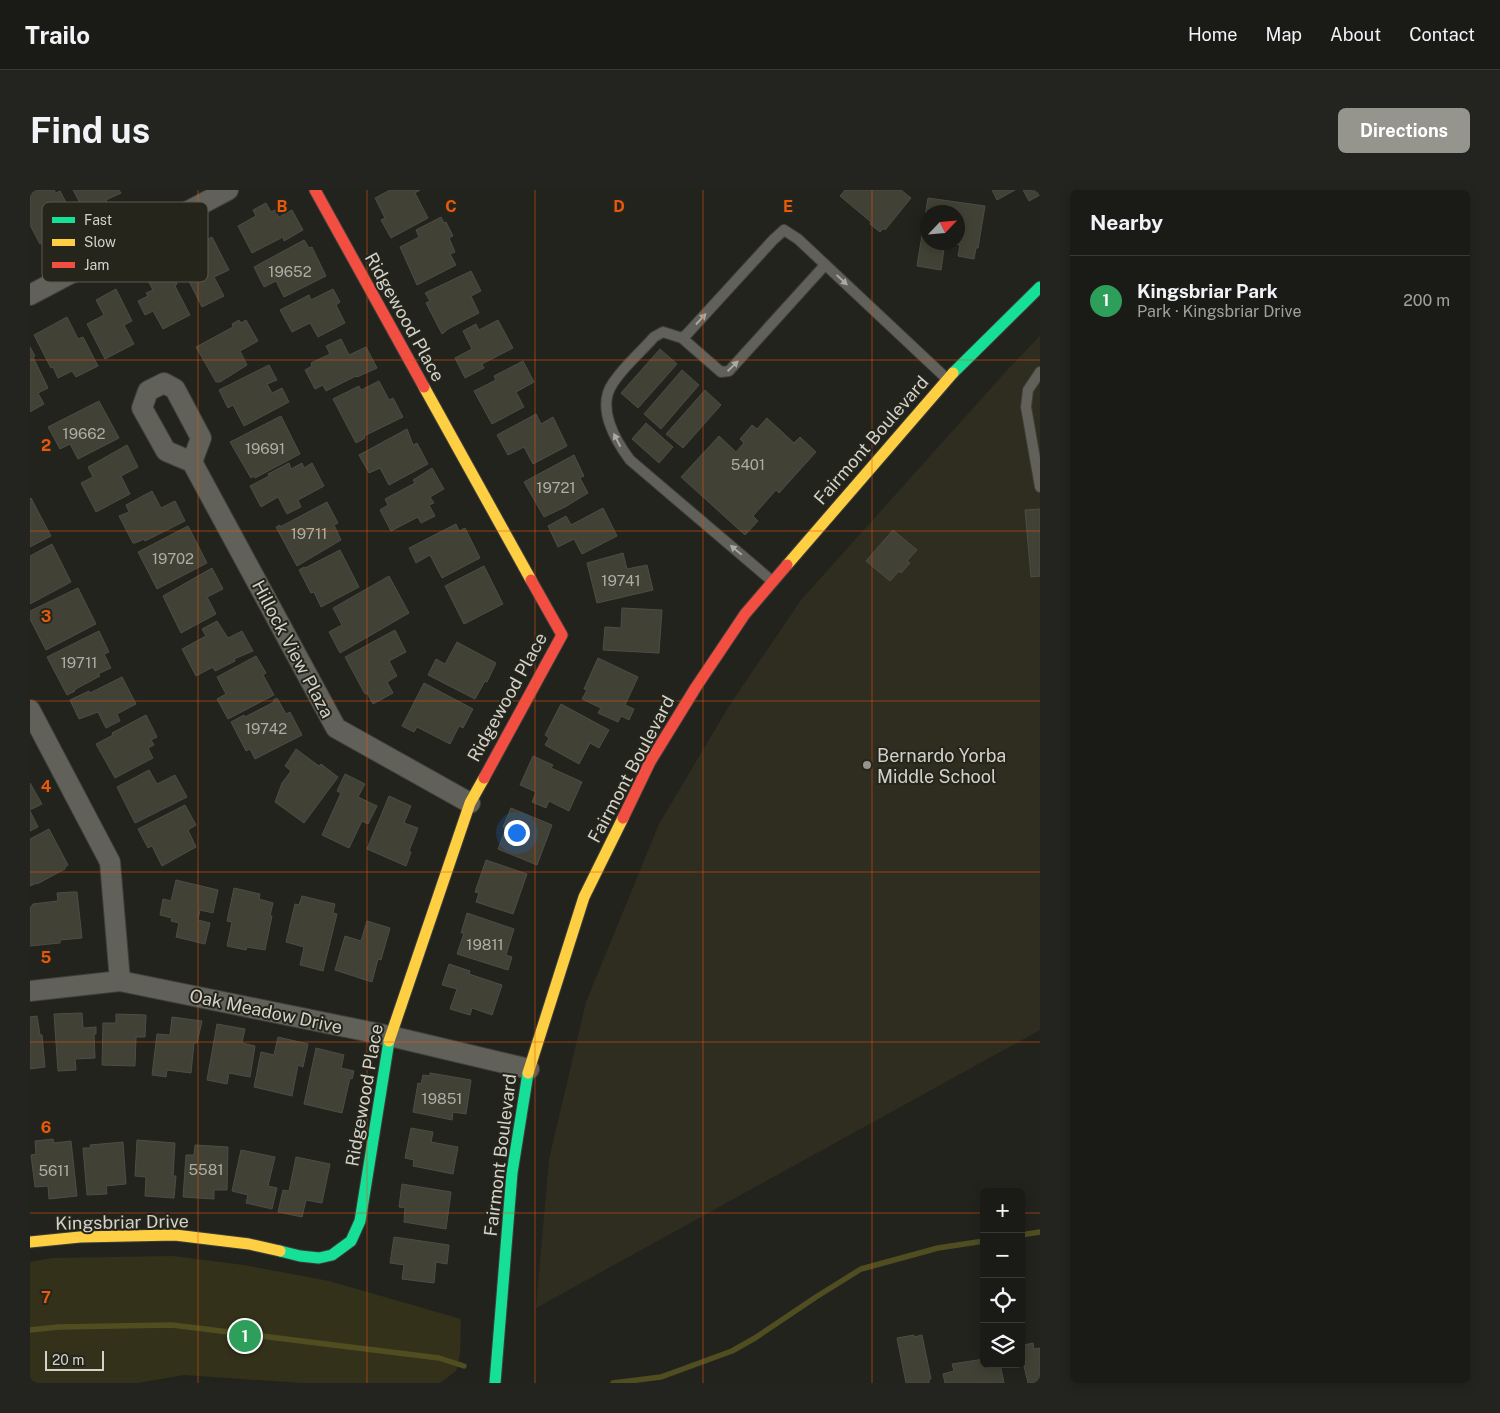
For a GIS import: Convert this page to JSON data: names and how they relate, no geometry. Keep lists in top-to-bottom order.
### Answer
{
  "streets": {
    "street": [
      "Ridgewood Place",
      "Fairmont Boulevard",
      "Hillock View Plaza",
      "Oak Meadow Drive",
      "Kingsbriar Drive"
    ]
  },
  "crossings": [
    ["Ridgewood Place", "Hillock View Plaza"],
    ["Ridgewood Place", "Oak Meadow Drive"],
    ["Ridgewood Place", "Kingsbriar Drive"],
    ["Fairmont Boulevard", "Oak Meadow Drive"]
  ],
  "places": ["Bernardo Yorba Middle School"],
  "house_numbers": [
    "19652",
    "19662",
    "19691",
    "5401",
    "19721",
    "19711",
    "19702",
    "19741",
    "19711",
    "19742",
    "19811",
    "19851",
    "5581",
    "5611"
  ],
  "legend": ["Fast", "Slow", "Jam"],
  "scale_bar": "20 m",
  "north": "top right",
  "page": {
    "header": "Trailo",
    "nav": [
      "Home",
      "Map",
      "About",
      "Contact"
    ],
    "buttons": "Directions",
    "title": "Find us",
    "heading": "Nearby",
    "list": [
      {
        "mark": "1",
        "name": "Kingsbriar Park",
        "note": "Park · Kingsbriar Drive",
        "value": "200 m"
      }
    ],
    "map_buttons": ["+", "−"],
    "pins": "1",
    "scale": "20 m"
  },
  "grid": {
    "columns": [
      "B",
      "C",
      "D",
      "E"
    ],
    "rows": [
      "2",
      "3",
      "4",
      "5",
      "6",
      "7"
    ]
  }
}
